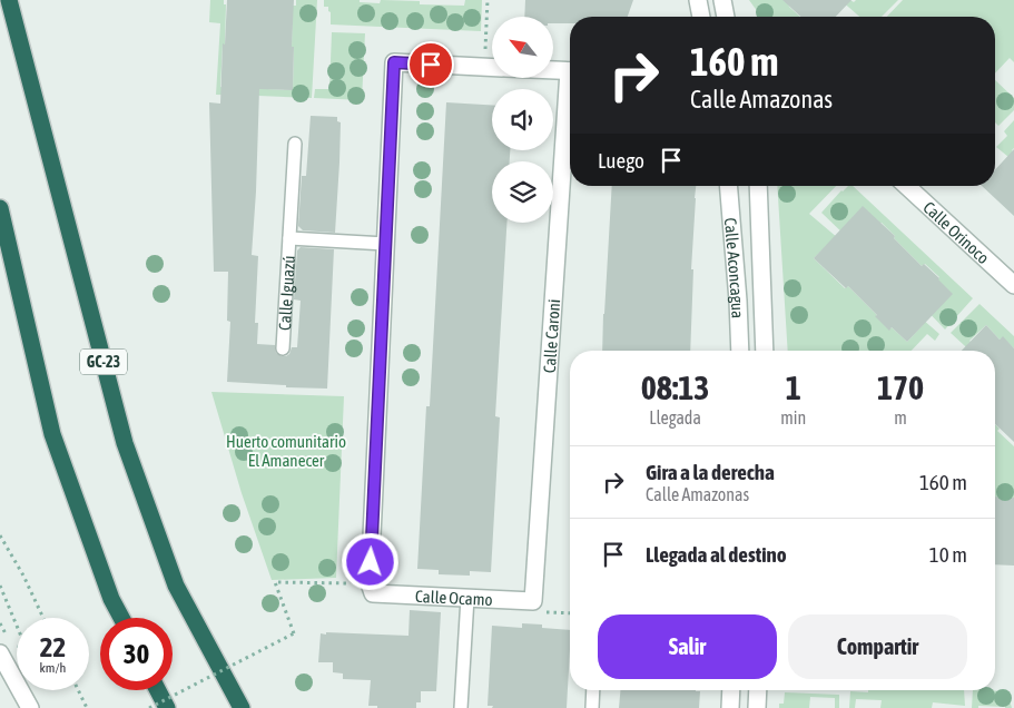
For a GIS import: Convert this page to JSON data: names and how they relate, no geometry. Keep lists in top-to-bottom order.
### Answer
{
  "streets": {
    "highway": ["GC-23"],
    "street": [
      "Calle Orinoco",
      "Calle Aconcagua",
      "Calle Caroni",
      "Calle Ocamo"
    ],
    "lane": ["Calle Iguazú"]
  },
  "crossings": [
    ["Calle Caroni", "Calle Ocamo"]
  ],
  "parks": ["Huerto comunitario El Amanecer"],
  "north": "top left",
  "page": {
    "turn": ["160 m", "Calle Amazonas"],
    "then": "Luego",
    "eta": [
      "08:13",
      "Llegada",
      "1",
      "min",
      "170",
      "m"
    ],
    "list": [
      {
        "name": "Gira a la derecha",
        "note": "Calle Amazonas",
        "value": "160 m"
      },
      {
        "name": "Llegada al destino",
        "value": "10 m"
      }
    ],
    "buttons": ["Salir", "Compartir"],
    "speed": "22 km/h",
    "limit": "30"
  }
}
